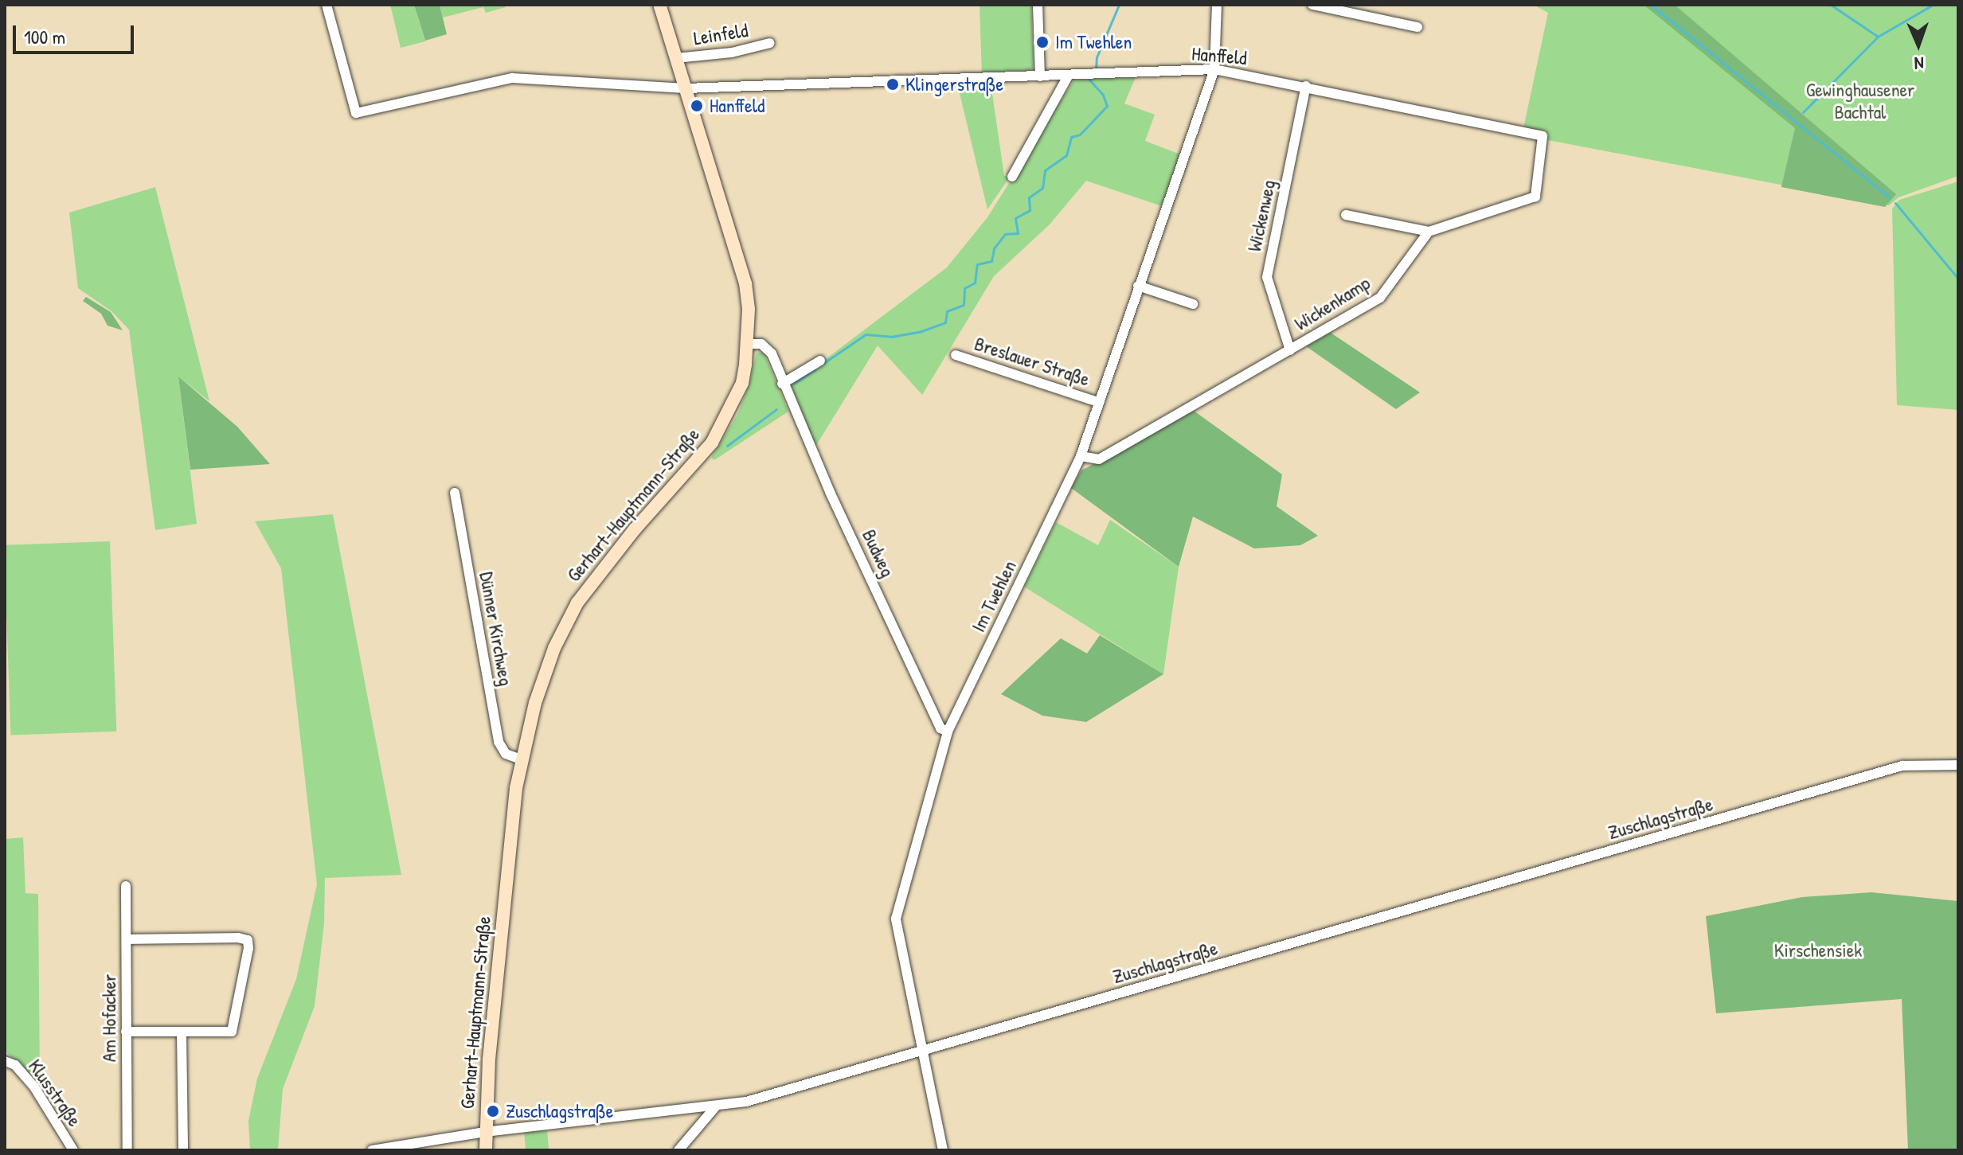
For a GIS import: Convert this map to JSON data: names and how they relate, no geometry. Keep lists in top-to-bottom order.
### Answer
{
  "streets": {
    "street": [
      "Leinfeld",
      "Hanffeld",
      "Wickenweg",
      "Wickenkamp",
      "Breslauer Straße",
      "Gerhart-Hauptmann-Straße",
      "Budweg",
      "Im Twehlen",
      "Dünner Kirchweg",
      "Zuschlagstraße",
      "Am Hofacker",
      "Klusstraße"
    ]
  },
  "crossings": [
    ["Leinfeld", "Gerhart-Hauptmann-Straße"],
    ["Hanffeld", "Wickenweg"],
    ["Hanffeld", "Wickenkamp"],
    ["Hanffeld", "Gerhart-Hauptmann-Straße"],
    ["Hanffeld", "Im Twehlen"],
    ["Wickenweg", "Wickenkamp"],
    ["Wickenkamp", "Im Twehlen"],
    ["Breslauer Straße", "Im Twehlen"],
    ["Gerhart-Hauptmann-Straße", "Budweg"],
    ["Gerhart-Hauptmann-Straße", "Dünner Kirchweg"],
    ["Gerhart-Hauptmann-Straße", "Zuschlagstraße"],
    ["Budweg", "Im Twehlen"],
    ["Im Twehlen", "Zuschlagstraße"]
  ],
  "parks": ["Gewinghausener Bachtal", "Kirschensiek"],
  "places": [
    "Im Twehlen",
    "Klingerstraße",
    "Hanffeld",
    "Zuschlagstraße"
  ],
  "scale_bar": "100 m",
  "north": "bottom"
}
